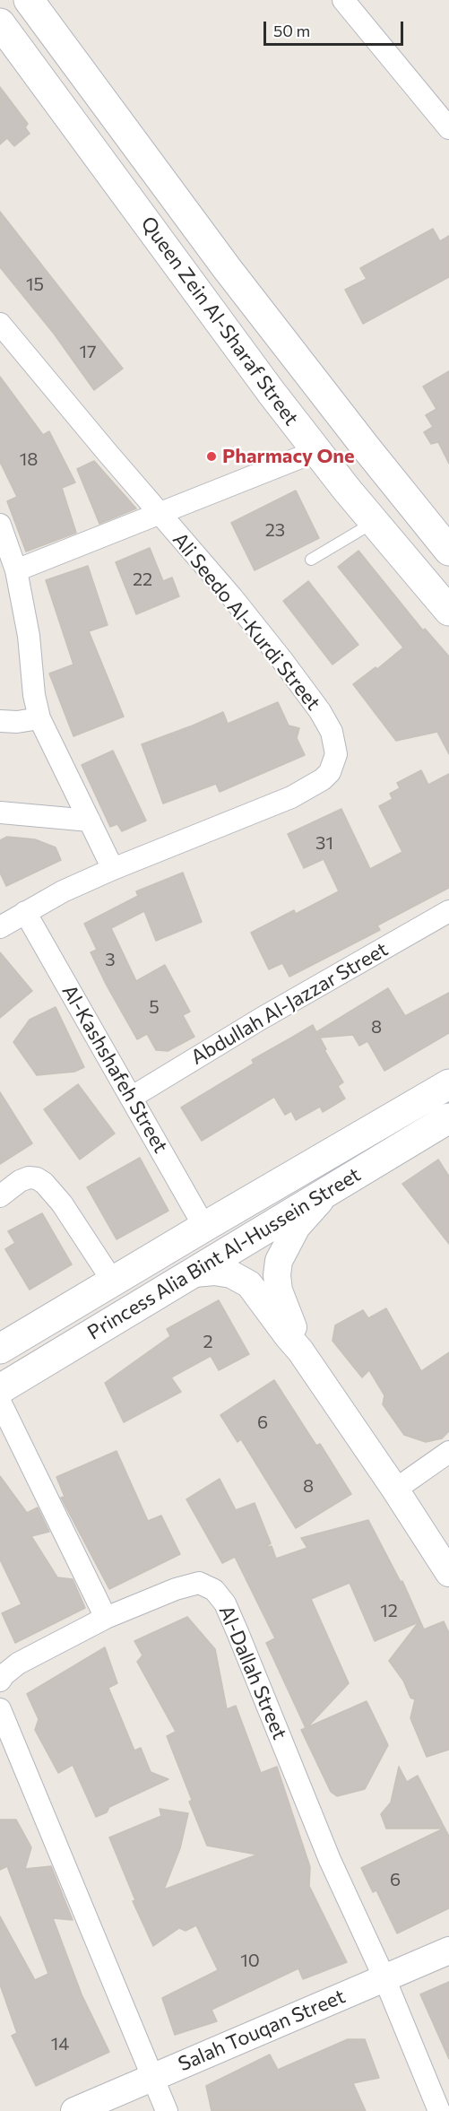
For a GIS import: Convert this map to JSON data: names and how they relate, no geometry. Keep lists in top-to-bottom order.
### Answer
{
  "streets": {
    "main road": ["Queen Zein Al-Sharaf Street", "Princess Alia Bint Al-Hussein Street"],
    "street": [
      "Ali Seedo Al-Kurdi Street",
      "Abdullah Al-Jazzar Street",
      "Al-Kashshafeh Street",
      "Al-Dallah Street",
      "Salah Touqan Street"
    ]
  },
  "crossings": [
    ["Ali Seedo Al-Kurdi Street", "Al-Kashshafeh Street"],
    ["Abdullah Al-Jazzar Street", "Al-Kashshafeh Street"],
    ["Al-Kashshafeh Street", "Princess Alia Bint Al-Hussein Street"],
    ["Al-Dallah Street", "Salah Touqan Street"]
  ],
  "places": ["Pharmacy One"],
  "house_numbers": [
    "15",
    "17",
    "18",
    "23",
    "22",
    "31",
    "3",
    "5",
    "8",
    "2",
    "6",
    "8",
    "12",
    "6",
    "10",
    "14"
  ],
  "scale_bar": "50 m"
}
